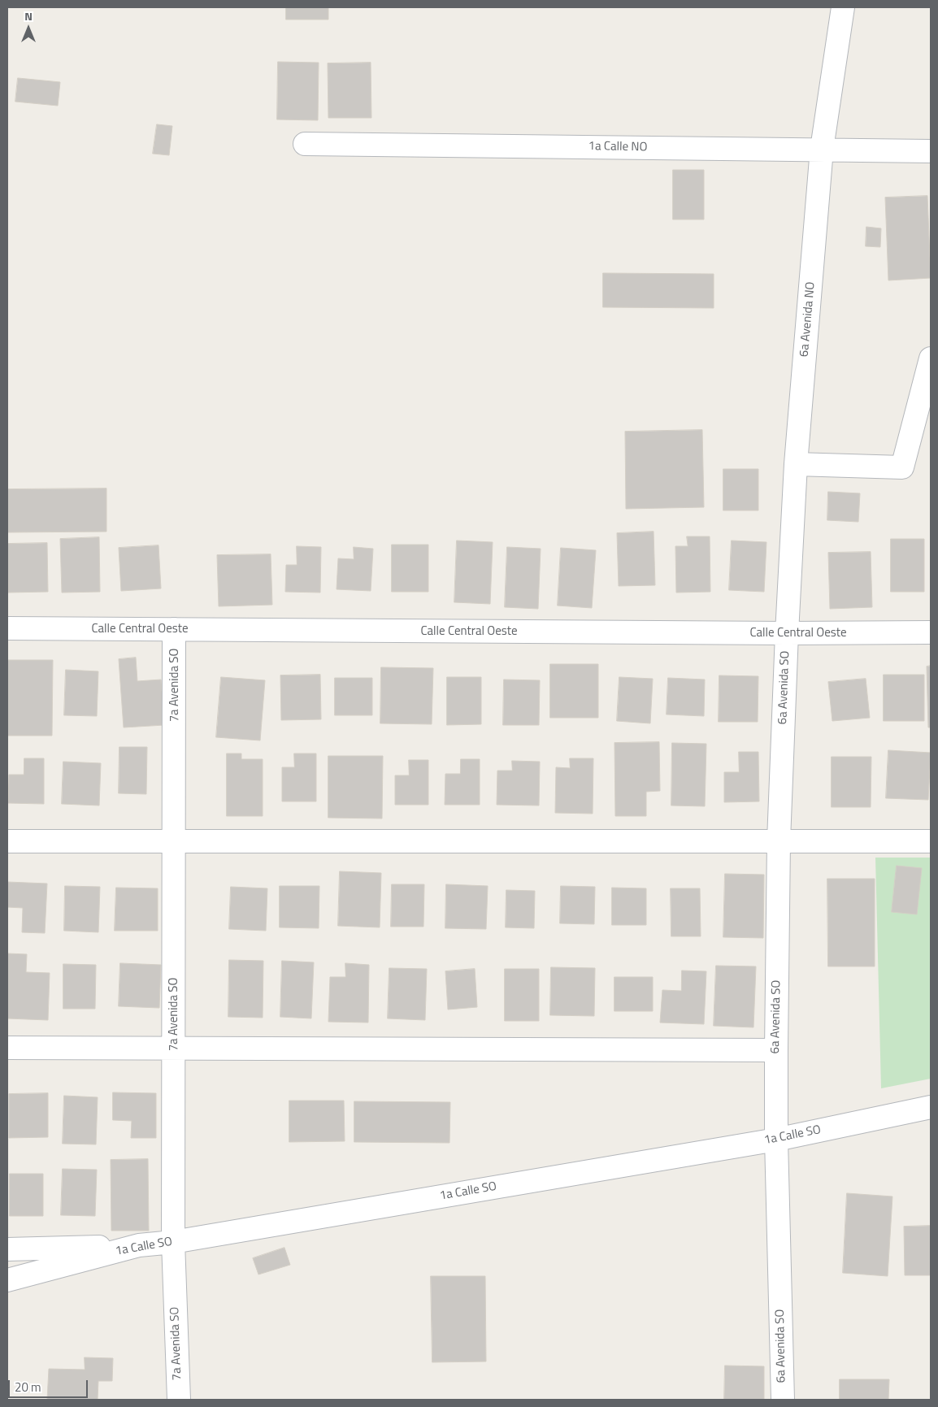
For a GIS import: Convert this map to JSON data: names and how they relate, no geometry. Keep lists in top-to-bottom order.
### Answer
{
  "streets": {
    "street": [
      "1a Calle NO",
      "6a Avenida NO",
      "Calle Central Oeste",
      "7a Avenida SO",
      "6a Avenida SO",
      "1a Calle SO"
    ]
  },
  "crossings": [
    ["1a Calle NO", "6a Avenida NO"],
    ["6a Avenida NO", "Calle Central Oeste"],
    ["6a Avenida NO", "6a Avenida SO"],
    ["Calle Central Oeste", "7a Avenida SO"],
    ["Calle Central Oeste", "6a Avenida SO"],
    ["7a Avenida SO", "1a Calle SO"],
    ["6a Avenida SO", "1a Calle SO"]
  ],
  "scale_bar": "20 m",
  "north": "top"
}
